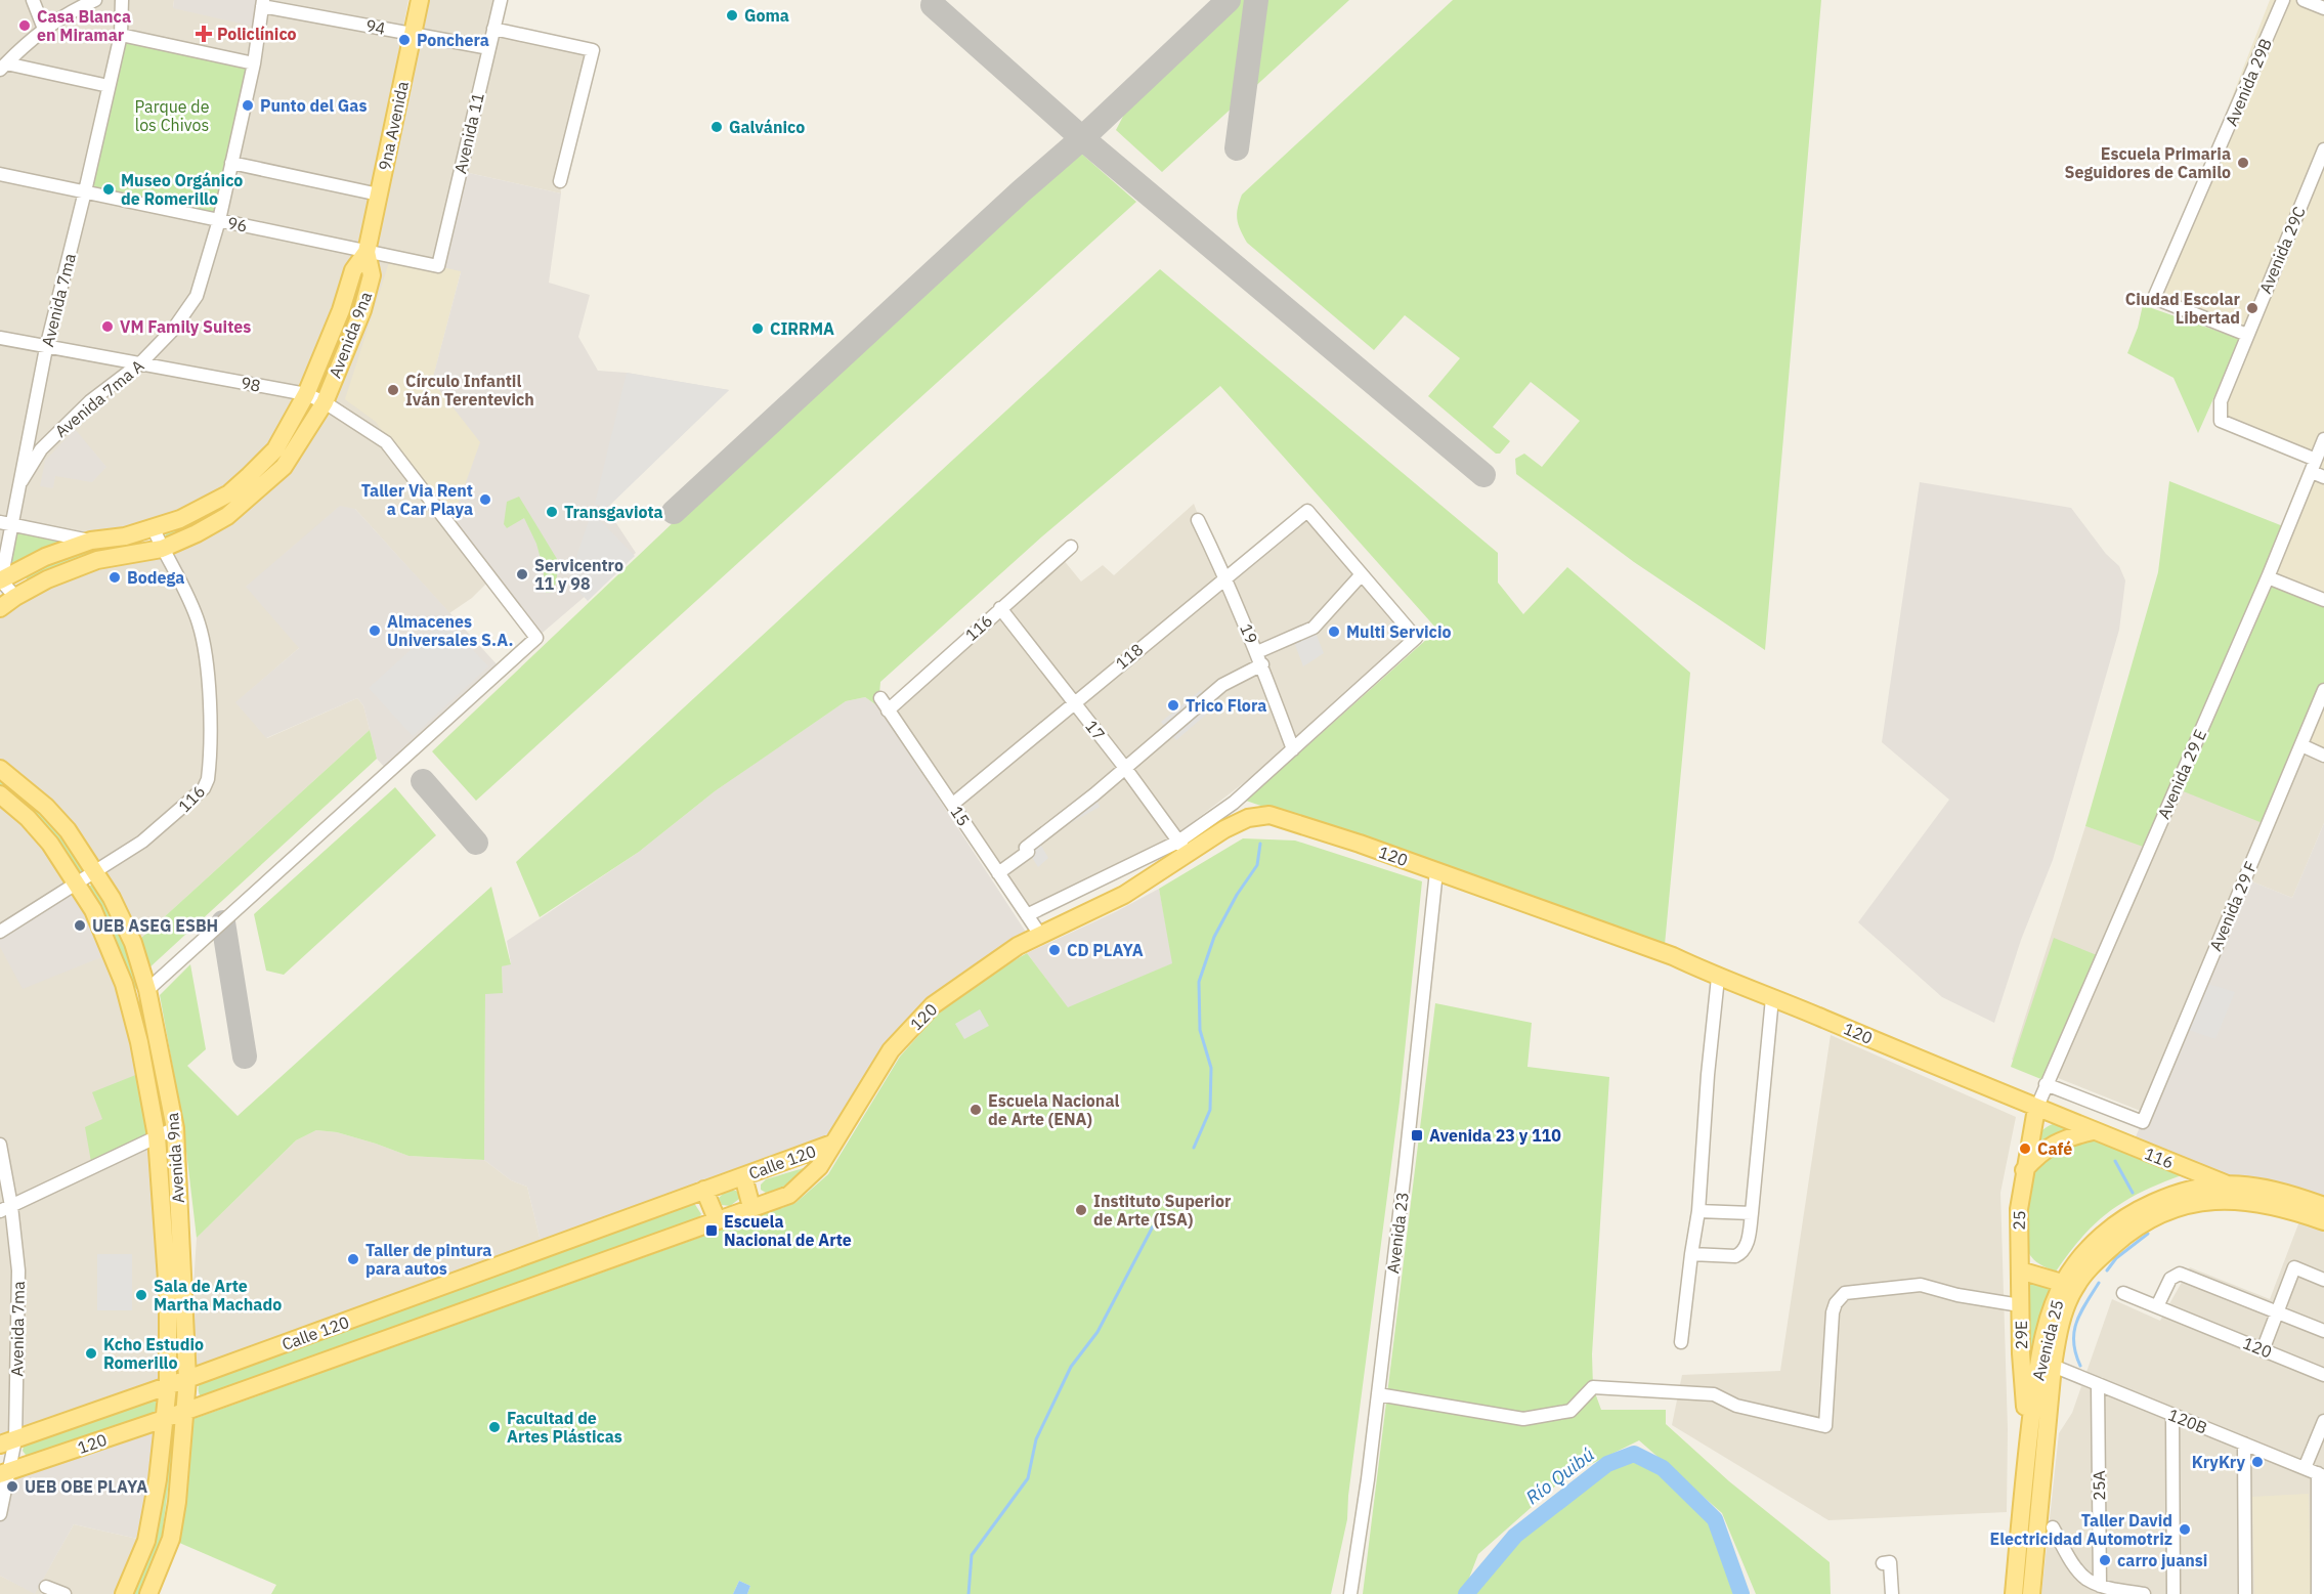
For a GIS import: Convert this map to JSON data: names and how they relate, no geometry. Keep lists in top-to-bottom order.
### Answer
{
  "streets": {
    "main road": [
      "9na Avenida",
      "Avenida 9na",
      "116",
      "120",
      "Calle 120",
      "25",
      "29E",
      "Avenida 25"
    ],
    "street": [
      "94",
      "Avenida 29B",
      "Avenida 11",
      "96",
      "Avenida 29C",
      "Avenida 7ma",
      "98",
      "Avenida 7ma A",
      "19",
      "118",
      "17",
      "Avenida 29 E",
      "15",
      "Avenida 29 F",
      "Avenida 23",
      "120B",
      "25A"
    ]
  },
  "crossings": [
    ["94", "9na Avenida"],
    ["94", "Avenida 11"],
    ["94", "Avenida 7ma A"],
    ["Avenida 29B", "Avenida 29C"],
    ["9na Avenida", "96"],
    ["9na Avenida", "Avenida 9na"],
    ["Avenida 11", "96"],
    ["96", "Avenida 7ma"],
    ["96", "Avenida 9na"],
    ["96", "Avenida 7ma A"],
    ["Avenida 29C", "Avenida 29 E"],
    ["Avenida 7ma", "Avenida 9na"],
    ["Avenida 7ma", "98"],
    ["Avenida 7ma", "Avenida 7ma A"],
    ["Avenida 7ma", "120"],
    ["Avenida 9na", "98"],
    ["Avenida 9na", "116"],
    ["Avenida 9na", "120"],
    ["Avenida 9na", "Calle 120"],
    ["98", "Avenida 7ma A"],
    ["116", "17"],
    ["116", "15"],
    ["116", "120"],
    ["116", "Avenida 25"],
    ["19", "118"],
    ["19", "120"],
    ["118", "17"],
    ["118", "15"],
    ["118", "120"],
    ["17", "120"],
    ["Avenida 29 E", "120"],
    ["Avenida 29 E", "Avenida 29 F"],
    ["Avenida 29 E", "25"],
    ["15", "120"],
    ["120", "Calle 120"],
    ["120", "25"],
    ["120", "Avenida 23"],
    ["25", "29E"],
    ["29E", "Avenida 25"],
    ["Avenida 25", "120B"],
    ["120B", "25A"]
  ],
  "water": ["Río Quibú"],
  "parks": ["Parque de los Chivos"],
  "places": {
    "other": [
      "Goma",
      "Casa Blanca en Miramar",
      "Ponchera",
      "Punto del Gas",
      "Galvánico",
      "Escuela Primaria Seguidores de Camilo",
      "Museo Orgánico de Romerillo",
      "Ciudad Escolar Libertad",
      "VM Family Suites",
      "CIRRMA",
      "Círculo Infantil Iván Terentevich",
      "Taller Via Rent a Car Playa",
      "Transgaviota",
      "Servicentro 11 y 98",
      "Bodega",
      "Almacenes Universales S.A.",
      "Multi Servicio",
      "Trico Flora",
      "UEB ASEG ESBH",
      "CD PLAYA",
      "Escuela Nacional de Arte (ENA)",
      "Café",
      "Instituto Superior de Arte (ISA)",
      "Taller de pintura para autos",
      "Sala de Arte Martha Machado",
      "Kcho Estudio Romerillo",
      "Facultad de Artes Plásticas",
      "KryKry",
      "UEB OBE PLAYA",
      "Taller David Electricidad Automotriz",
      "carro juansi"
    ],
    "health": ["Policlínico"],
    "transit": ["Avenida 23 y 110", "Escuela Nacional de Arte"]
  }
}
